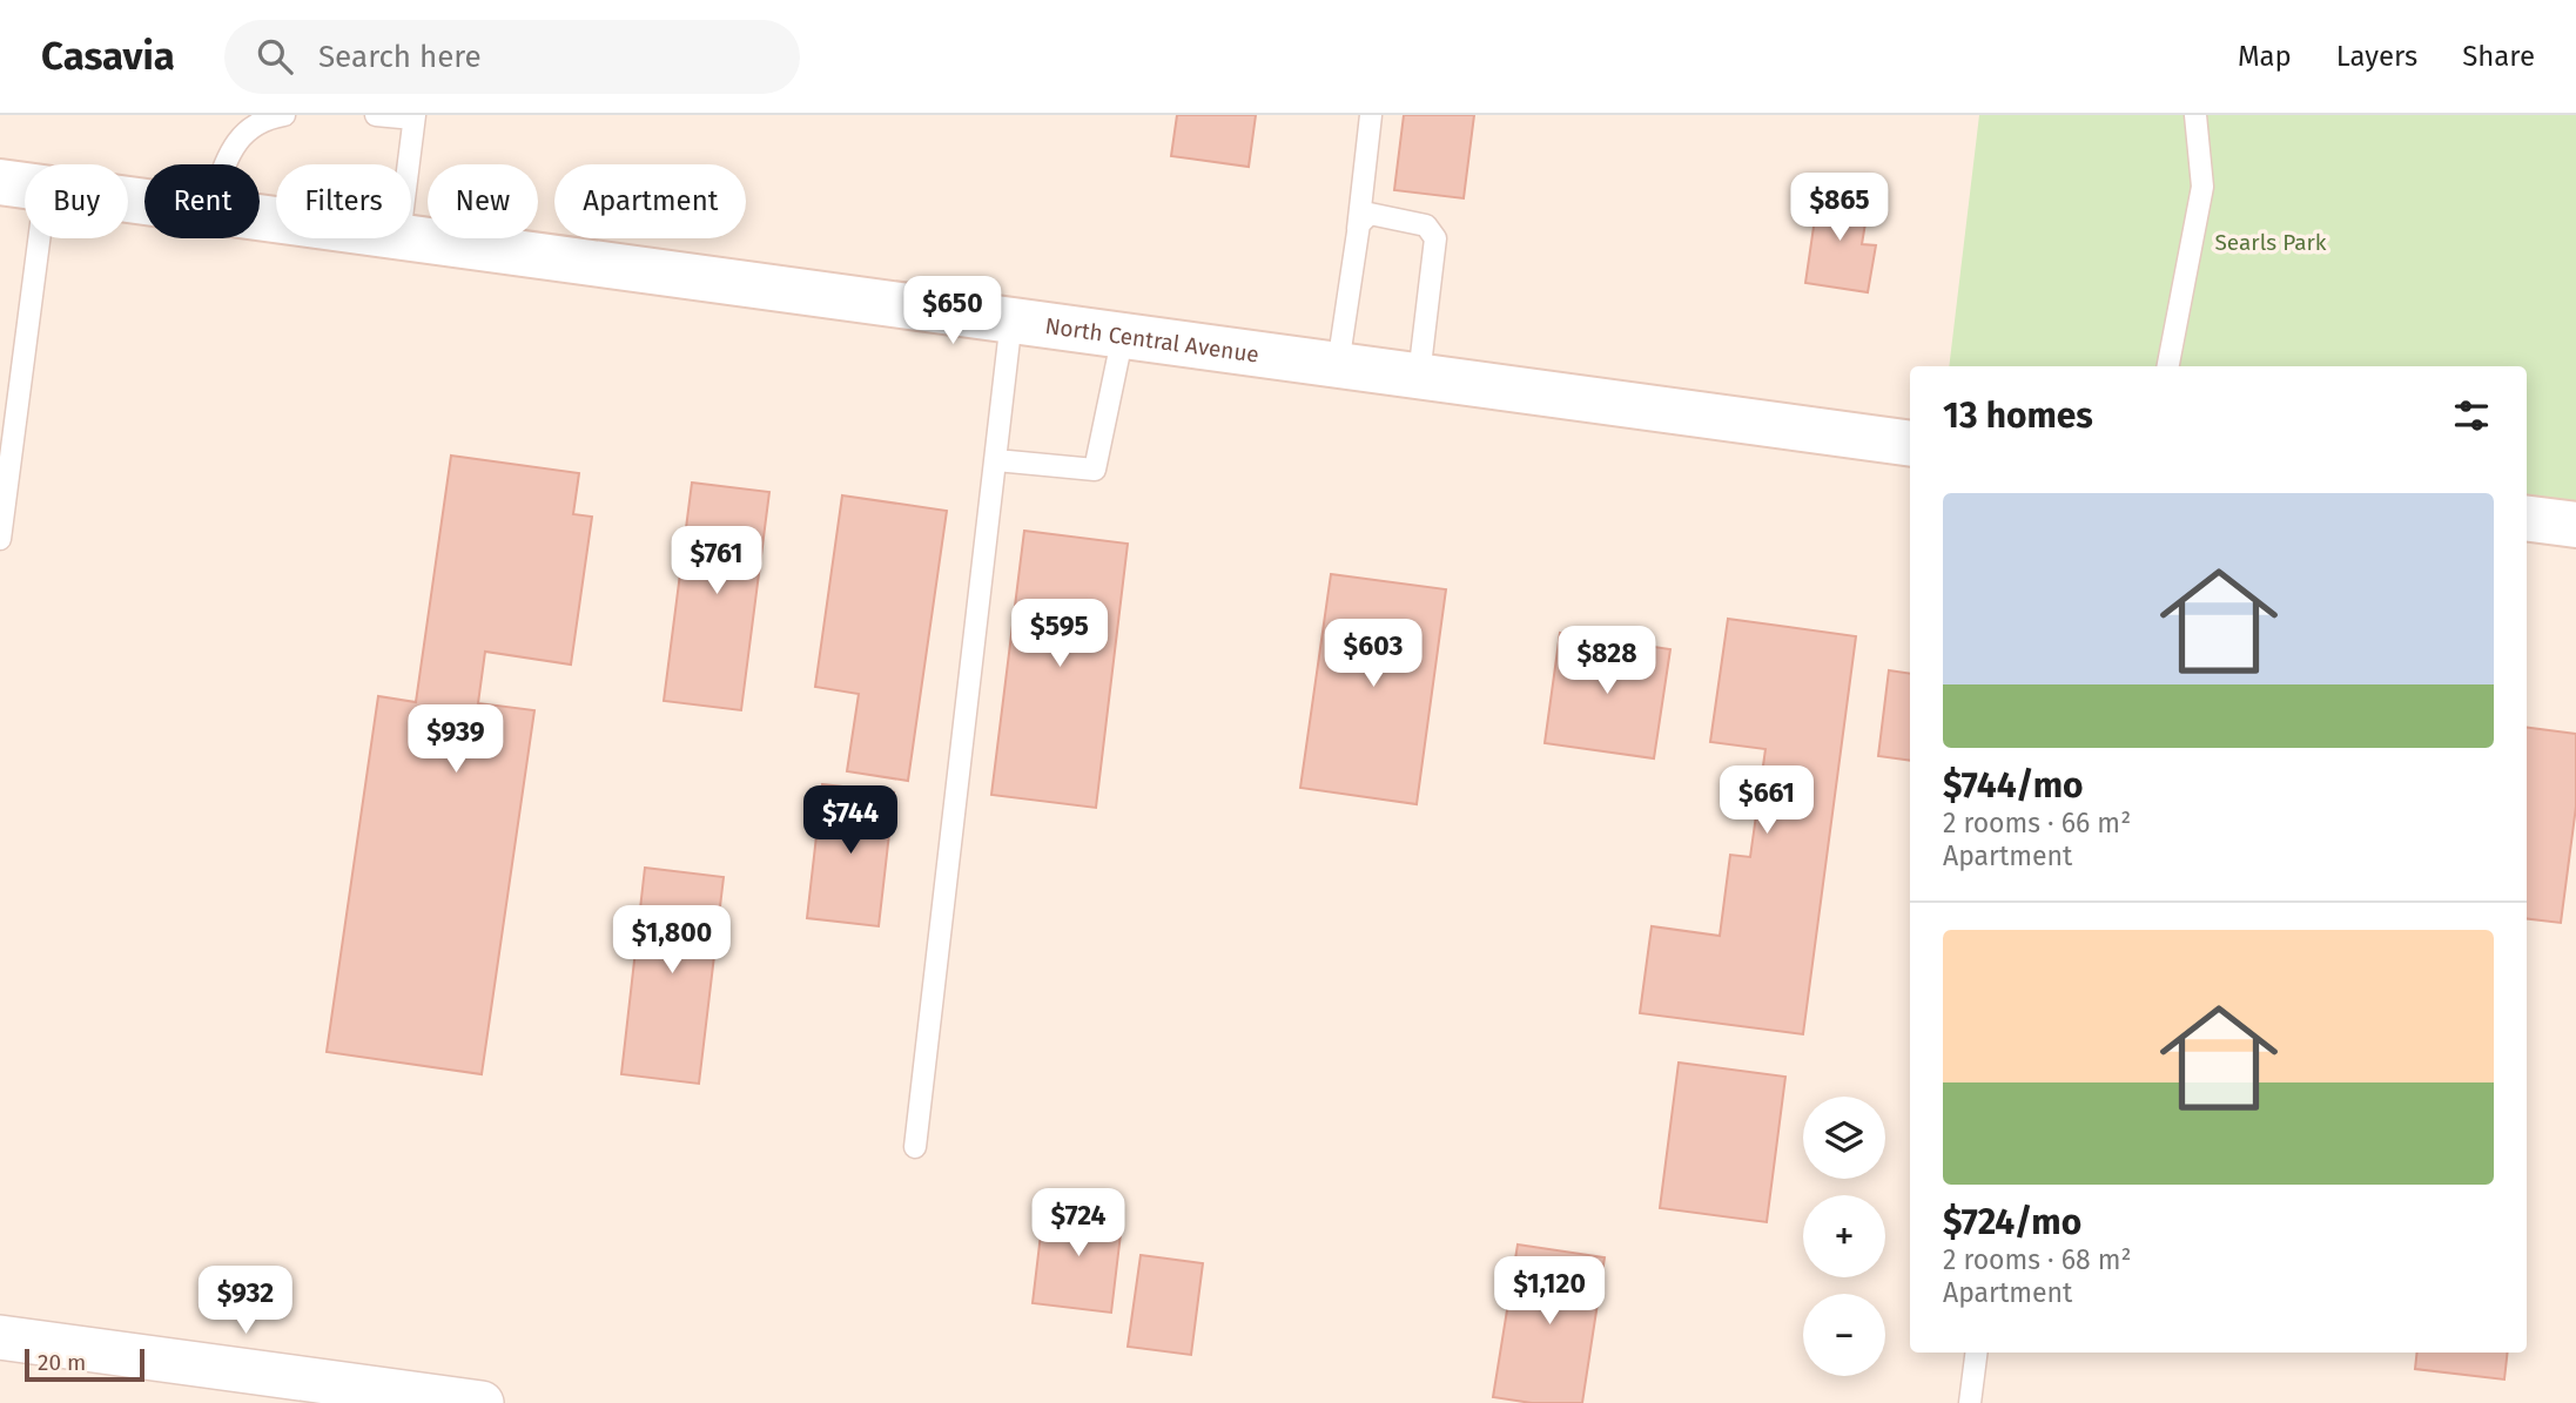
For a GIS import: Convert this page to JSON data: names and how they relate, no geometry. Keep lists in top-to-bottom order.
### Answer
{
  "streets": {
    "main road": ["North Central Avenue"]
  },
  "parks": ["Searls Park"],
  "scale_bar": "20 m",
  "page": {
    "header": "Casavia",
    "search": "Search here",
    "nav": ["Map", "Layers", "Share"],
    "chip": [
      "Buy",
      "Rent",
      "Filters",
      "New",
      "Apartment"
    ],
    "price": [
      "$865",
      "$650",
      "$761",
      "$595",
      "$603",
      "$828",
      "$939",
      "$661",
      "$744",
      "$1,800",
      "$724",
      "$1,120",
      "$932"
    ],
    "heading": "13 homes",
    "list": [
      {
        "name": "$744/mo",
        "note": "2 rooms · 66 m² · Apartment"
      },
      {
        "name": "$724/mo",
        "note": "2 rooms · 68 m² · Apartment"
      }
    ],
    "map_buttons": ["+", "−"],
    "scale": "20 m"
  }
}
